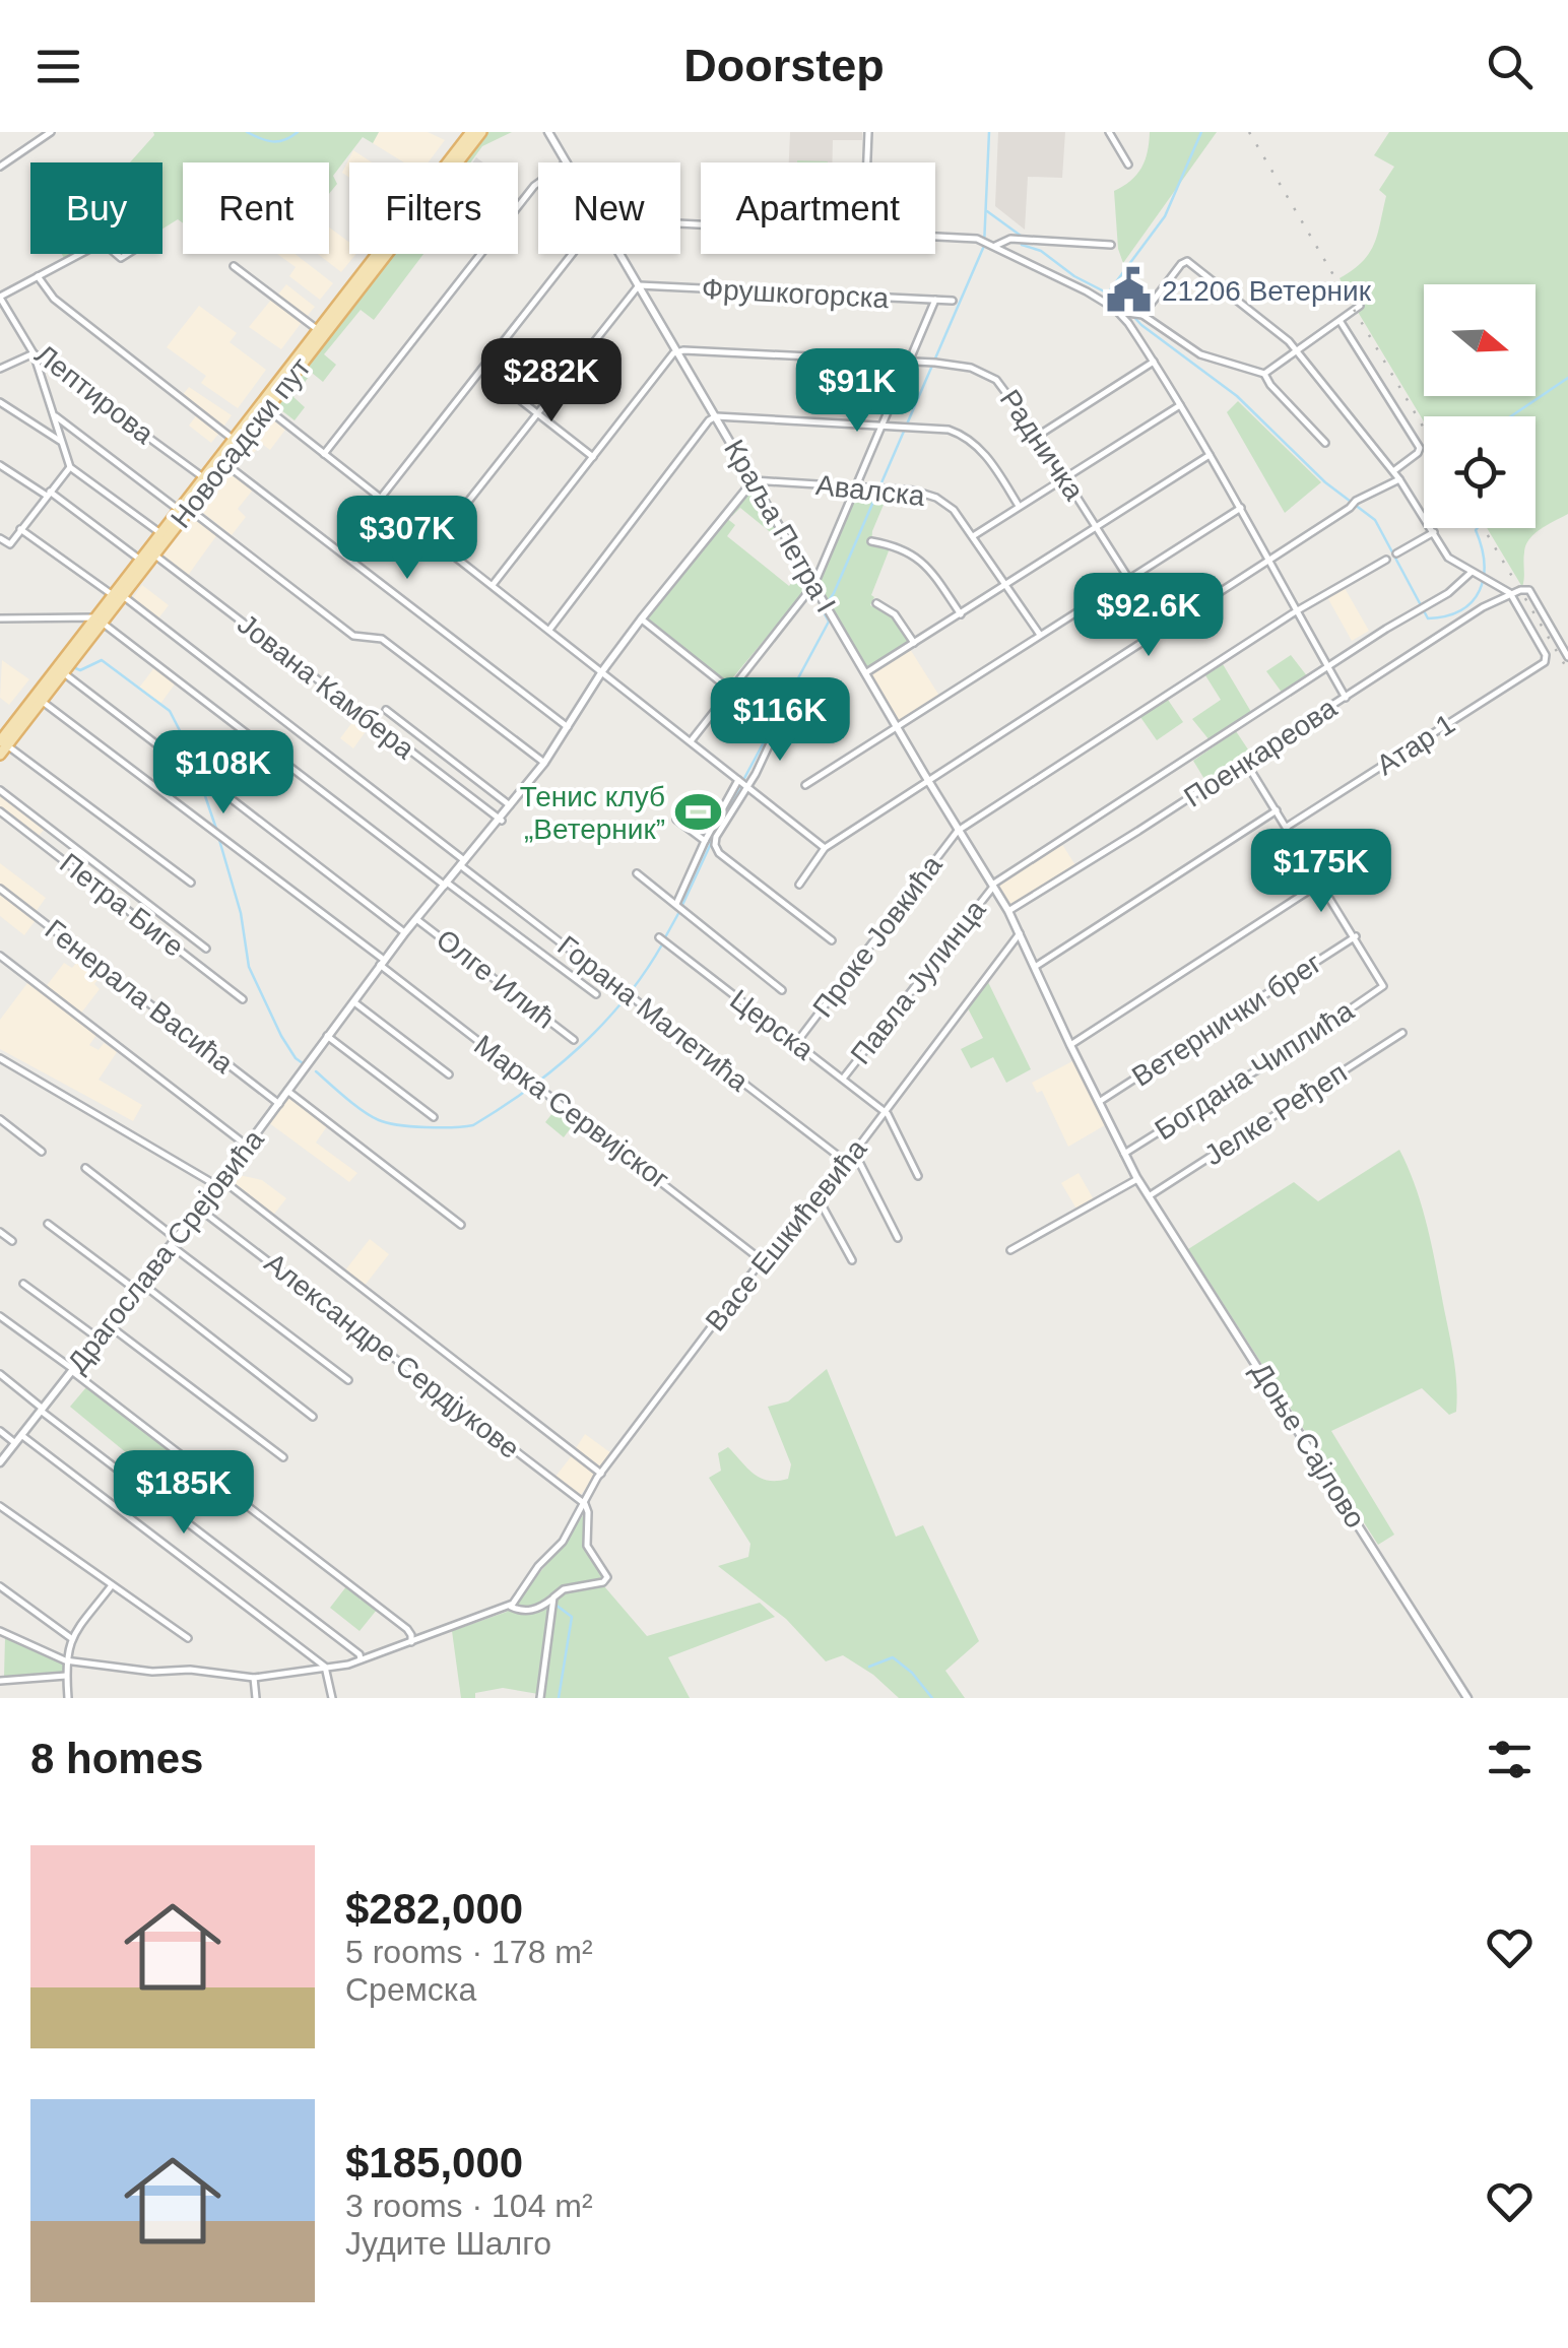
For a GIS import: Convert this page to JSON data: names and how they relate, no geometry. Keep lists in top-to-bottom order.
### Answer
{
  "streets": {
    "main road": ["Новосадски пут"],
    "street": [
      "Фрушкогорска",
      "Лептирова",
      "Радничка",
      "Авалска",
      "Краља Петра I",
      "Јована Камбера",
      "Атар 1",
      "Поенкареова",
      "Петра Биге",
      "Проке Јовкића",
      "Олге Илић",
      "Павла Јулинца",
      "Генерала Васића",
      "Горана Малетића",
      "Ветернички брег",
      "Церска",
      "Богдана Чиплића",
      "Марка Сервијског",
      "Јелке Ређеп",
      "Васе Ешкићевића",
      "Драгослава Срејовића",
      "Александре Сердјукове",
      "Доње Сајлово"
    ]
  },
  "crossings": [
    ["Фрушкогорска", "Краља Петра I"],
    ["Лептирова", "Новосадски пут"],
    ["Новосадски пут", "Јована Камбера"],
    ["Новосадски пут", "Горана Малетића"],
    ["Новосадски пут", "Марка Сервијског"],
    ["Радничка", "Краља Петра I"],
    ["Авалска", "Краља Петра I"],
    ["Авалска", "Драгослава Срејовића"],
    ["Краља Петра I", "Поенкареова"],
    ["Краља Петра I", "Проке Јовкића"],
    ["Краља Петра I", "Павла Јулинца"],
    ["Краља Петра I", "Ветернички брег"],
    ["Краља Петра I", "Богдана Чиплића"],
    ["Краља Петра I", "Јелке Ређеп"],
    ["Краља Петра I", "Васе Ешкићевића"],
    ["Краља Петра I", "Драгослава Срејовића"],
    ["Краља Петра I", "Доње Сајлово"],
    ["Јована Камбера", "Драгослава Срејовића"],
    ["Атар 1", "Поенкареова"],
    ["Проке Јовкића", "Церска"],
    ["Олге Илић", "Драгослава Срејовића"],
    ["Павла Јулинца", "Церска"],
    ["Генерала Васића", "Драгослава Срејовића"],
    ["Горана Малетића", "Васе Ешкићевића"],
    ["Горана Малетића", "Драгослава Срејовића"],
    ["Ветернички брег", "Богдана Чиплића"],
    ["Церска", "Васе Ешкићевића"],
    ["Марка Сервијског", "Васе Ешкићевића"],
    ["Марка Сервијског", "Драгослава Срејовића"],
    ["Јелке Ређеп", "Доње Сајлово"],
    ["Васе Ешкићевића", "Александре Сердјукове"],
    ["Драгослава Срејовића", "Александре Сердјукове"]
  ],
  "places": {
    "public building": ["21206 Ветерник"],
    "sports": ["Тенис клуб „Ветерник”"]
  },
  "north": "right",
  "page": {
    "header": "Doorstep",
    "chip": [
      "Buy",
      "Rent",
      "Filters",
      "New",
      "Apartment"
    ],
    "price": [
      "$282K",
      "$91K",
      "$307K",
      "$92.6K",
      "$116K",
      "$108K",
      "$175K",
      "$185K"
    ],
    "heading": "8 homes",
    "list": [
      {
        "name": "$282,000",
        "note": "5 rooms · 178 m² · Сремска"
      },
      {
        "name": "$185,000",
        "note": "3 rooms · 104 m² · Јудите Шалго"
      }
    ]
  }
}
